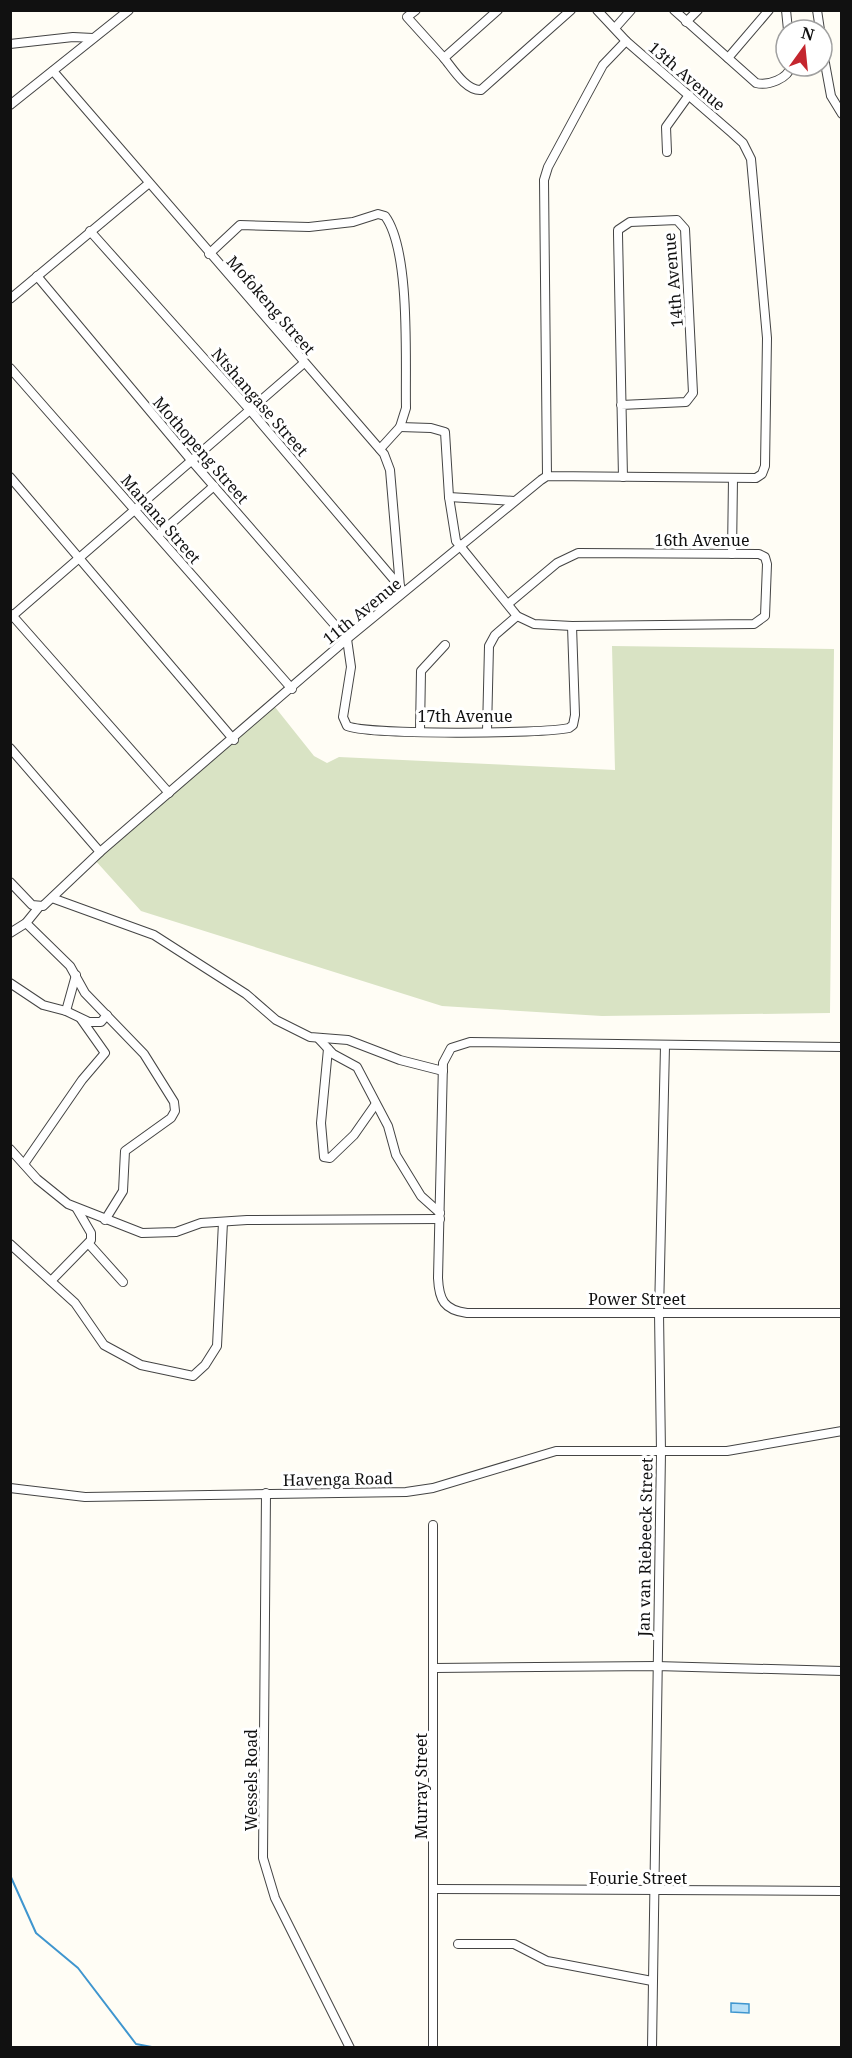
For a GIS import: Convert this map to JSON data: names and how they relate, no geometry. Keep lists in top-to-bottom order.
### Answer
{
  "streets": {
    "street": [
      "13th Avenue",
      "14th Avenue",
      "Mofokeng Street",
      "Ntshangase Street",
      "Mothopeng Street",
      "Manana Street",
      "16th Avenue",
      "11th Avenue",
      "17th Avenue",
      "Power Street",
      "Havenga Road",
      "Jan van Riebeeck Street",
      "Wessels Road",
      "Murray Street",
      "Fourie Street"
    ]
  },
  "crossings": [
    ["13th Avenue", "11th Avenue"],
    ["Mofokeng Street", "Ntshangase Street"],
    ["Mofokeng Street", "11th Avenue"],
    ["Ntshangase Street", "11th Avenue"],
    ["Mothopeng Street", "11th Avenue"],
    ["Mothopeng Street", "17th Avenue"],
    ["Manana Street", "11th Avenue"],
    ["16th Avenue", "17th Avenue"],
    ["11th Avenue", "17th Avenue"],
    ["Power Street", "Jan van Riebeeck Street"],
    ["Havenga Road", "Jan van Riebeeck Street"],
    ["Havenga Road", "Wessels Road"],
    ["Jan van Riebeeck Street", "Fourie Street"],
    ["Murray Street", "Fourie Street"]
  ],
  "north": "top"
}
